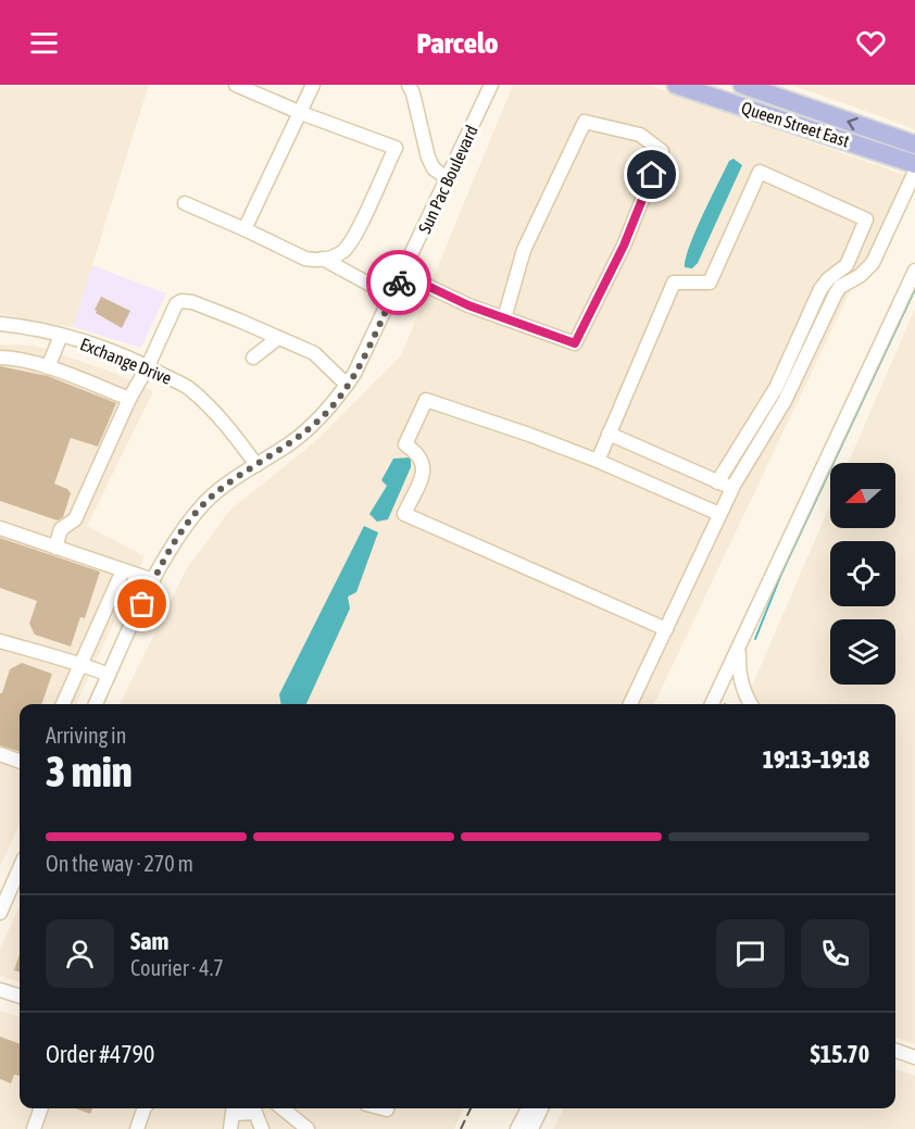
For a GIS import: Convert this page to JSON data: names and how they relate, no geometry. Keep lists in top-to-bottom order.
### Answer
{
  "streets": {
    "main road": ["Queen Street East"],
    "street": ["Sun Pac Boulevard", "Exchange Drive"]
  },
  "crossings": [
    ["Sun Pac Boulevard", "Exchange Drive"]
  ],
  "north": "left",
  "page": {
    "header": "Parcelo",
    "heading": ["3 min", "Arriving in", "19:13–19:18"],
    "panel": [
      "Sam",
      "Courier · 4.7",
      "Order #4790",
      "$15.70"
    ],
    "bar": "On the way · 270 m"
  }
}
